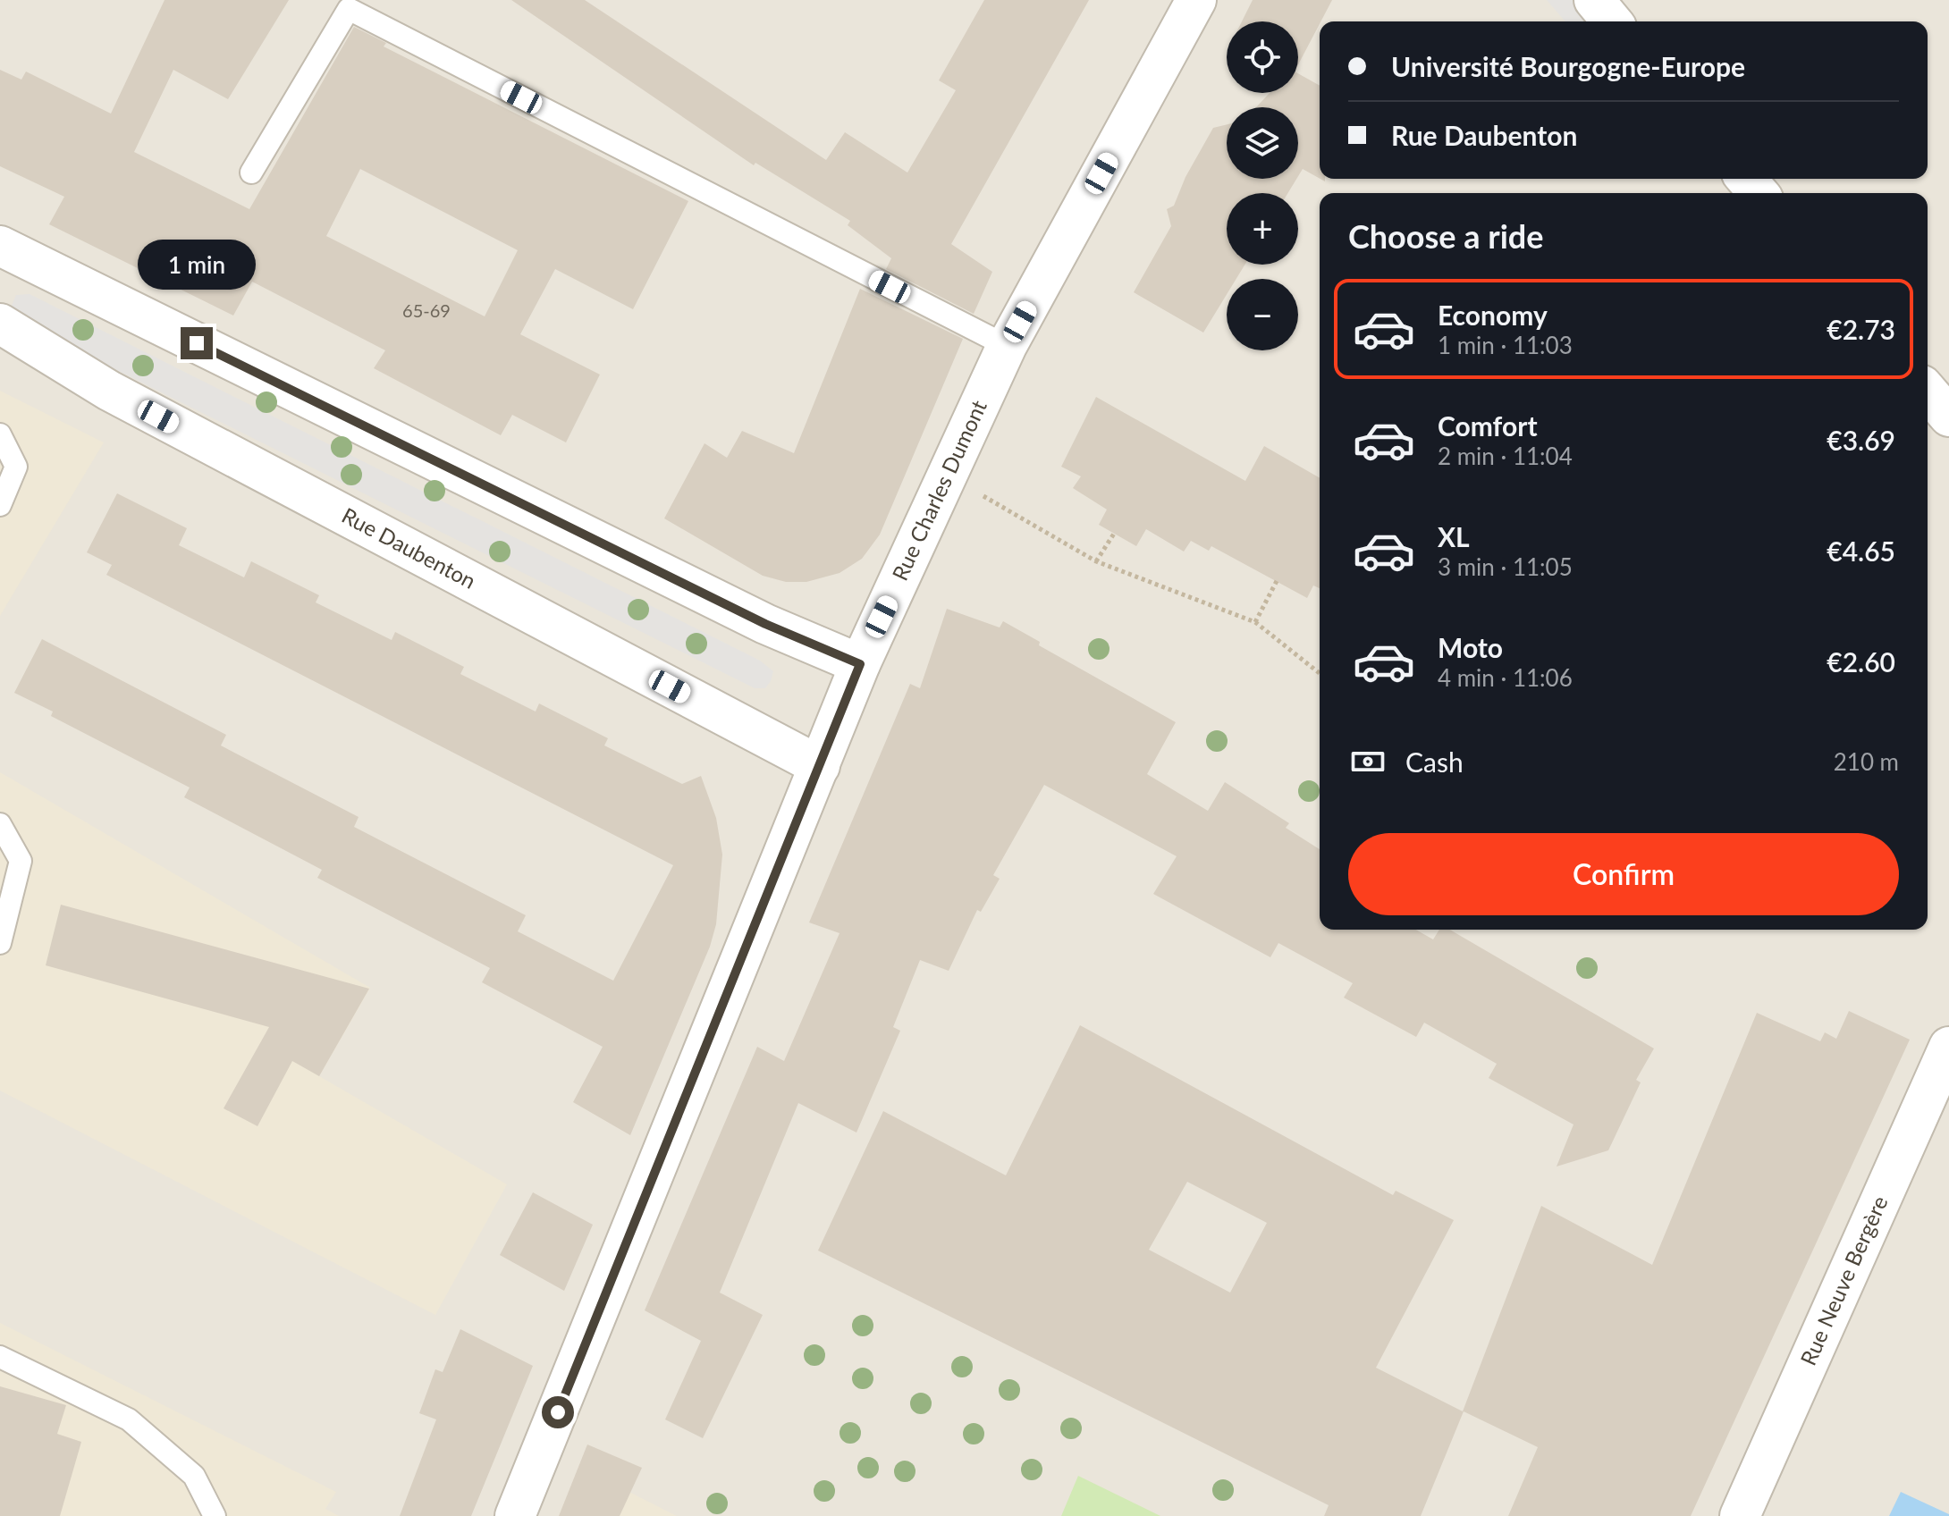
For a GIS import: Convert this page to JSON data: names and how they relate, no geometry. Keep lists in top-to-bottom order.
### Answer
{
  "streets": {
    "street": ["Rue Charles Dumont", "Rue Daubenton", "Rue Neuve Bergère"]
  },
  "crossings": [
    ["Rue Charles Dumont", "Rue Daubenton"]
  ],
  "house_numbers": ["65-69"],
  "page": {
    "map_buttons": ["+", "−"],
    "banner": ["Université Bourgogne-Europe", "Rue Daubenton"],
    "heading": "Choose a ride",
    "bubble": "1 min",
    "list": [
      {
        "name": "Economy",
        "note": "1 min · 11:03",
        "value": "€2.73"
      },
      {
        "name": "Comfort",
        "note": "2 min · 11:04",
        "value": "€3.69"
      },
      {
        "name": "XL",
        "note": "3 min · 11:05",
        "value": "€4.65"
      },
      {
        "name": "Moto",
        "note": "4 min · 11:06",
        "value": "€2.60"
      }
    ],
    "pay": ["Cash", "210 m"],
    "buttons": "Confirm"
  }
}
